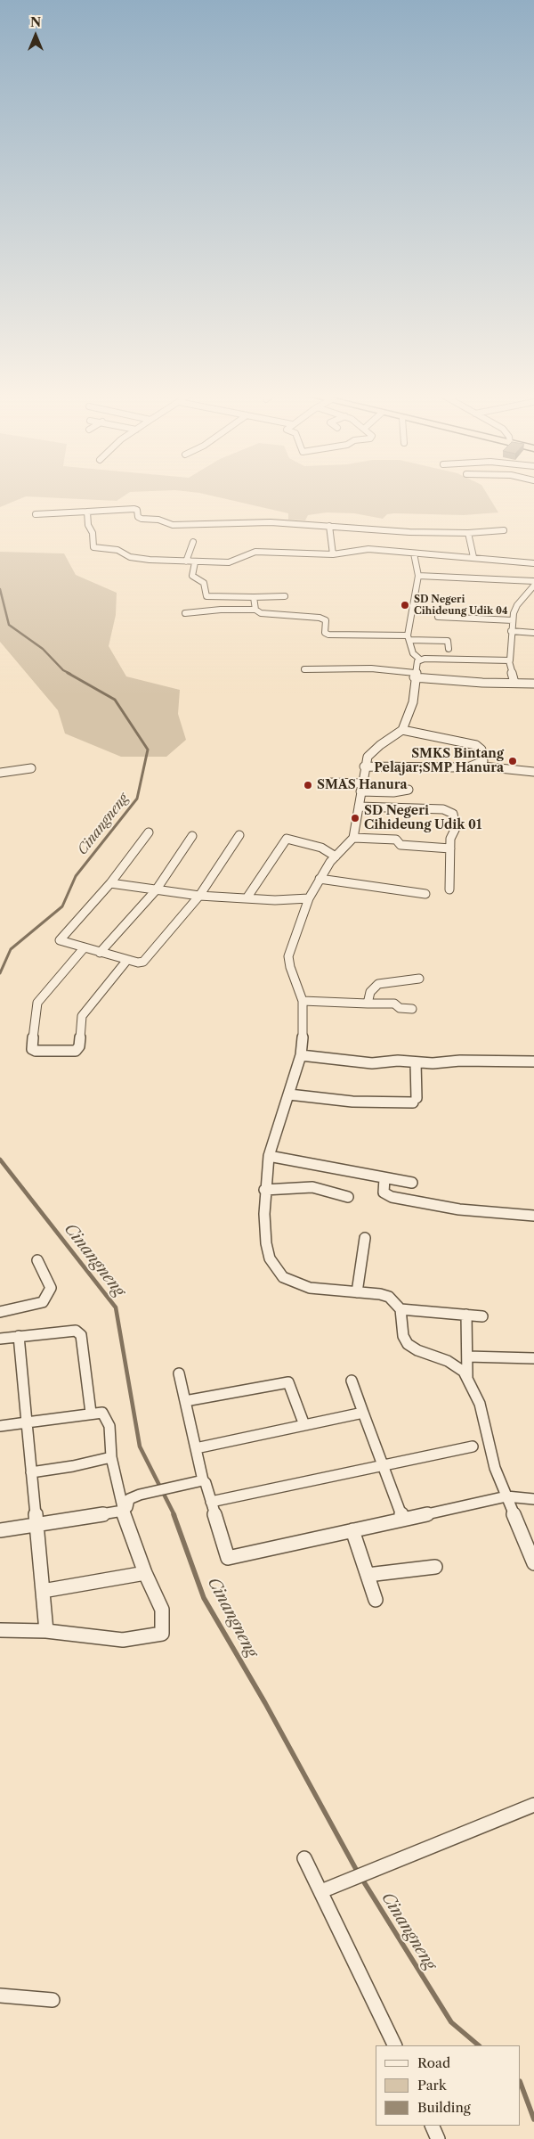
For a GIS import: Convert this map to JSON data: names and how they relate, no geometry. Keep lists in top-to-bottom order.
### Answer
{
  "water": ["Cinangneng"],
  "places": [
    "SD Negeri Cihideung Udik 04",
    "SMKS Bintang Pelajar;SMP Hanura",
    "SMAS Hanura",
    "SD Negeri Cihideung Udik 01"
  ],
  "legend": ["Road", "Park", "Building"],
  "north": "top"
}
